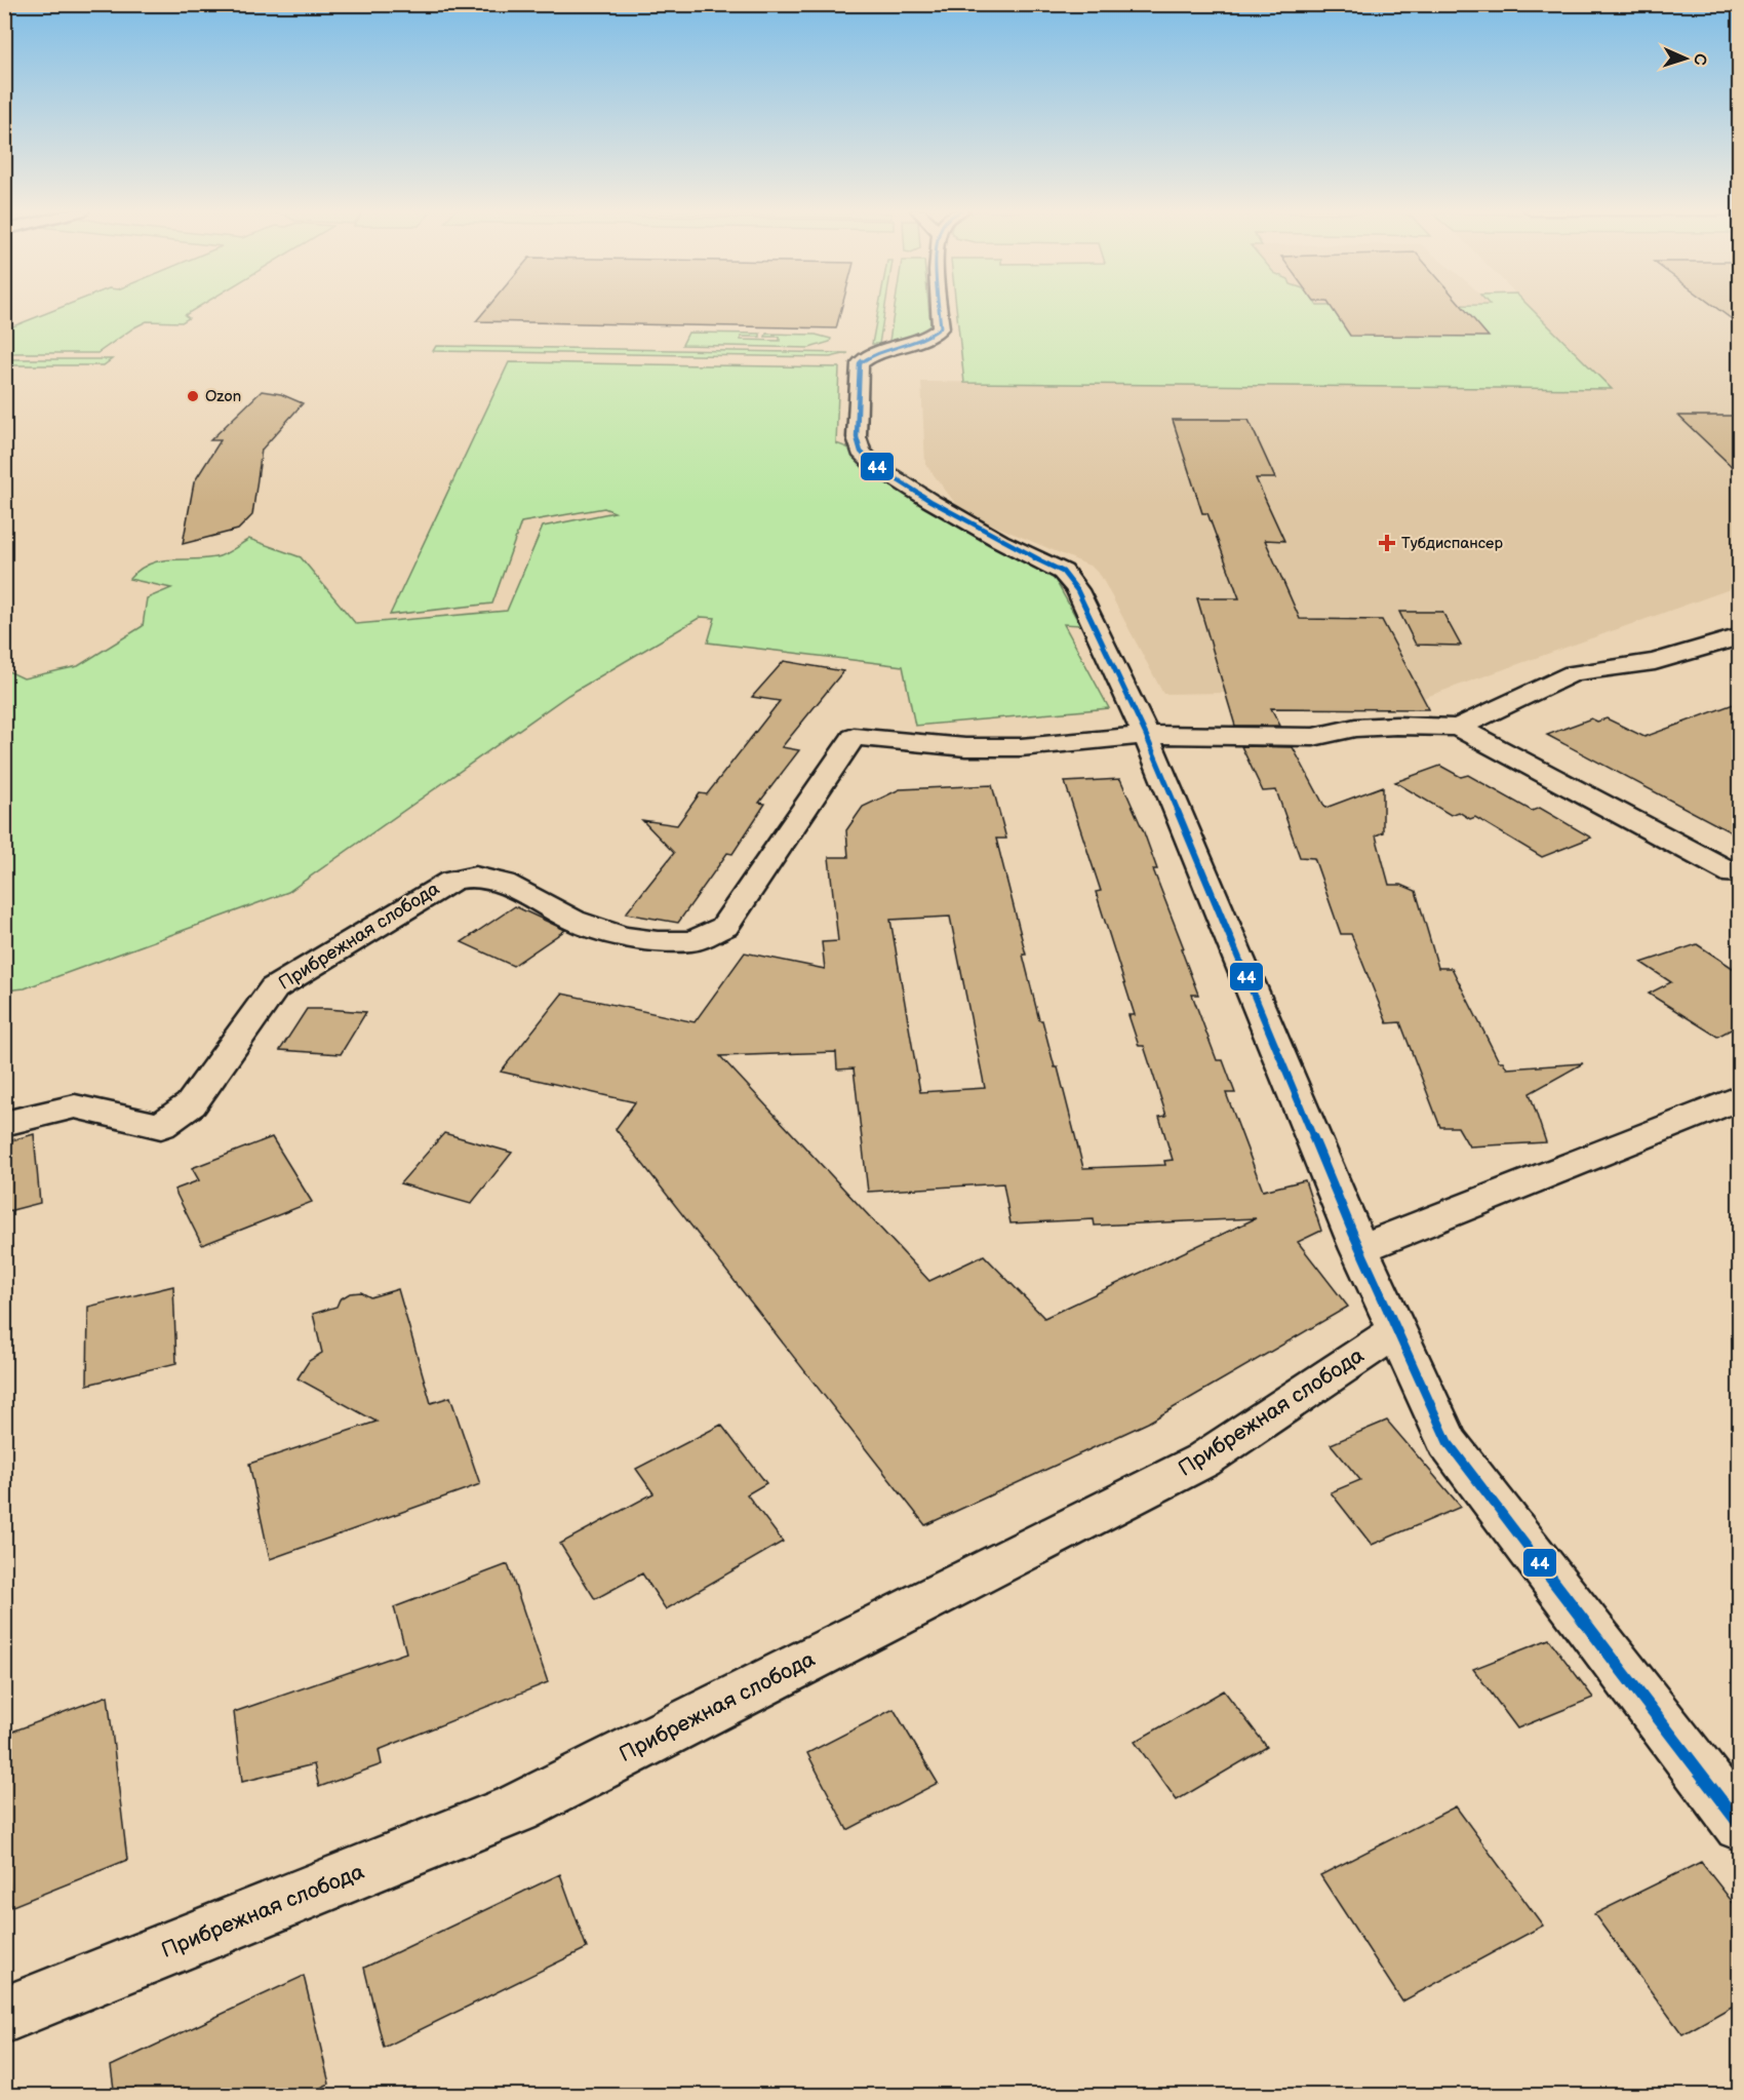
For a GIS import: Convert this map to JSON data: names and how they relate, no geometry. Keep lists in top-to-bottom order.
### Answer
{
  "streets": {
    "street": ["Прибрежная слобода"]
  },
  "places": {
    "other": ["Ozon"],
    "health": ["Тубдиспансер"]
  },
  "lines": ["transit line 44"],
  "north": "right"
}
